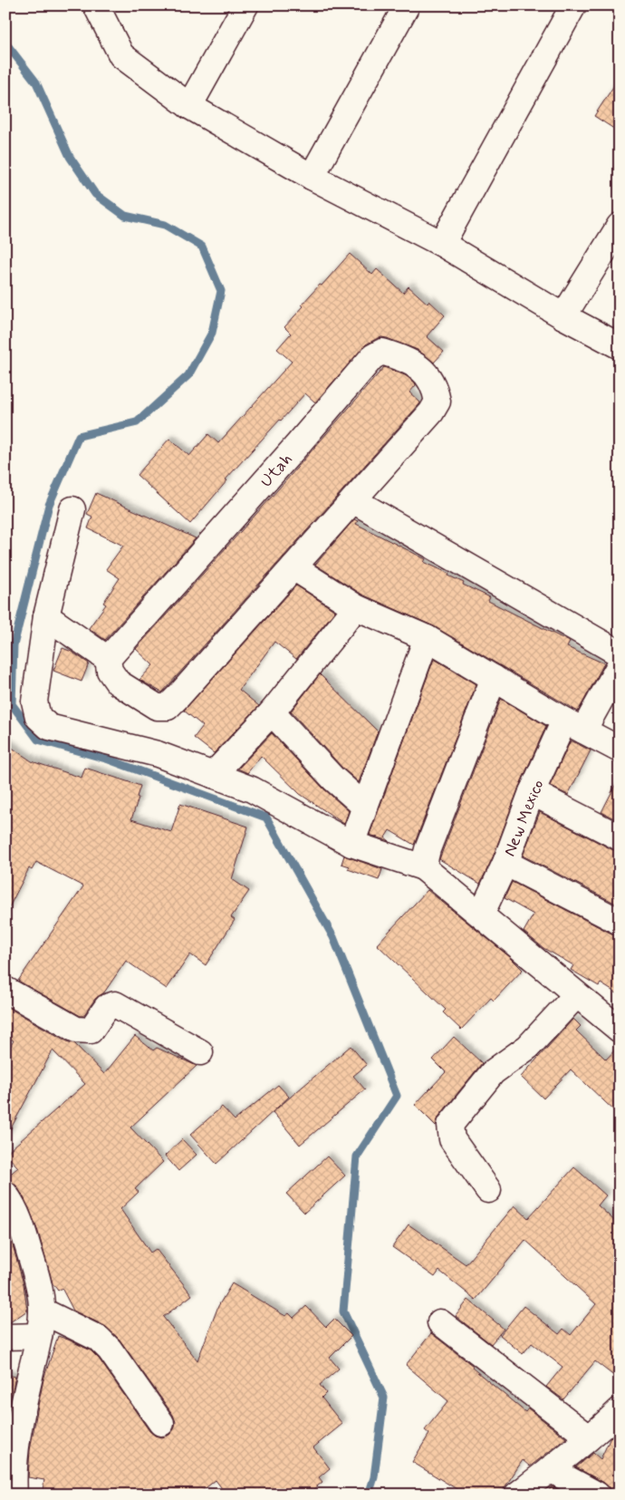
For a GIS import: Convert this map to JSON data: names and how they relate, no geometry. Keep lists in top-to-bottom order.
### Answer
{
  "streets": {
    "street": ["Utah", "New Mexico"]
  }
}
